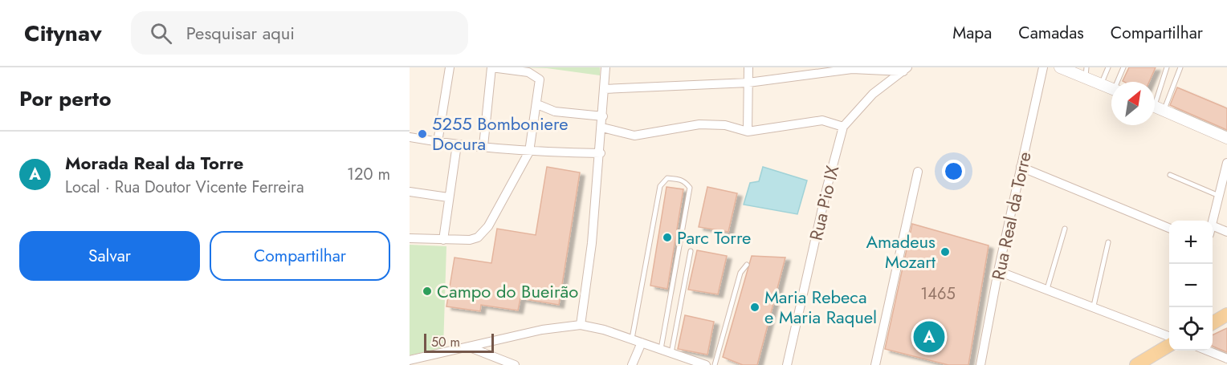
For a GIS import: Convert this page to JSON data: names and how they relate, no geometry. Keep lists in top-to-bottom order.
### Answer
{
  "streets": {
    "street": ["Rua Pio IX", "Rua Real da Torre"]
  },
  "places": [
    "5255 Bomboniere Docura",
    "Parc Torre",
    "Amadeus Mozart",
    "Campo do Bueirão",
    "Maria Rebeca e Maria Raquel"
  ],
  "house_numbers": ["1465"],
  "scale_bar": "50 m",
  "north": "top right",
  "page": {
    "header": "Citynav",
    "search": "Pesquisar aqui",
    "nav": ["Mapa", "Camadas", "Compartilhar"],
    "heading": "Por perto",
    "list": [
      {
        "mark": "A",
        "name": "Morada Real da Torre",
        "note": "Local · Rua Doutor Vicente Ferreira",
        "value": "120 m"
      }
    ],
    "buttons": ["Salvar", "Compartilhar"],
    "map_buttons": ["+", "−"],
    "pins": "A",
    "scale": "50 m"
  }
}
